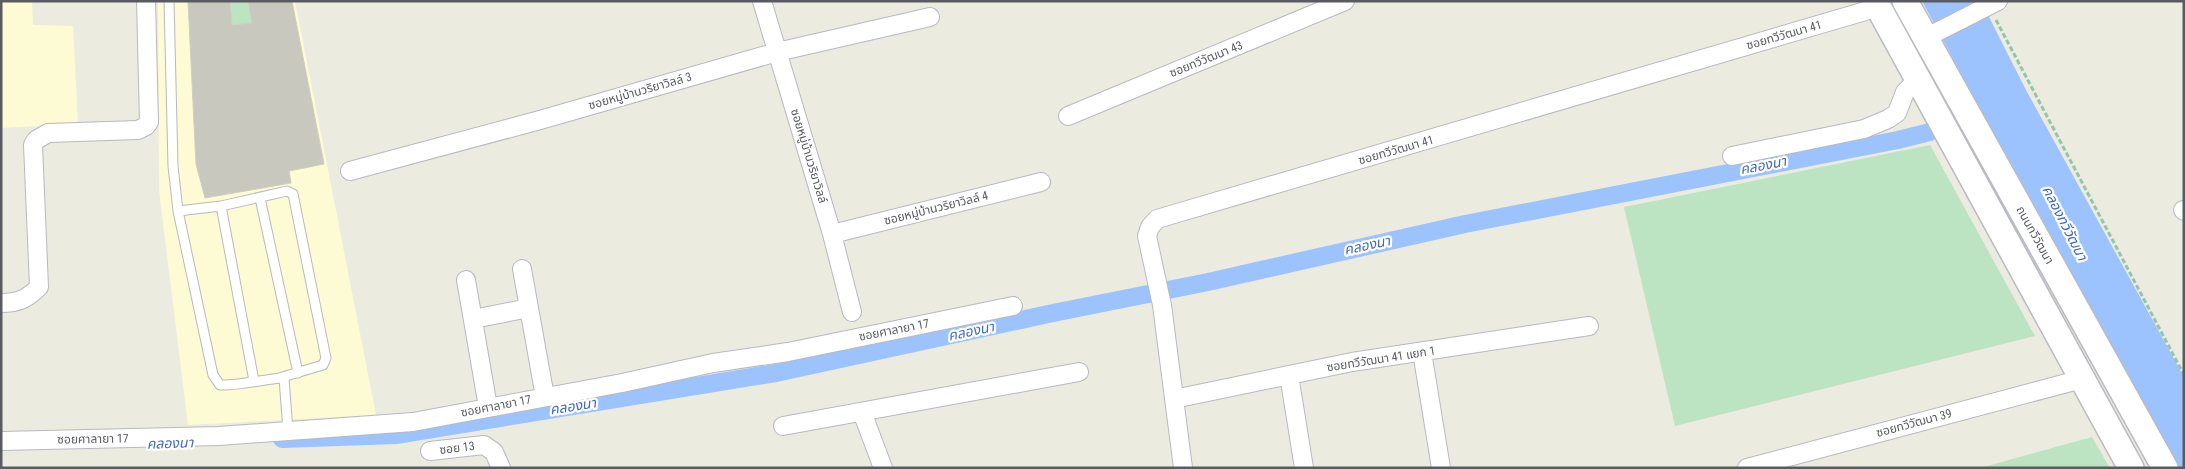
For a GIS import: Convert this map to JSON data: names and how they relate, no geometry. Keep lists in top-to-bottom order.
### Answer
{
  "streets": {
    "main road": ["ถนนทวีวัฒนา"],
    "street": [
      "ซอยทวีวัฒนา 41",
      "ซอยทวีวัฒนา 43",
      "ซอยหมู่บ้านวริยาวิลล์ 3",
      "ซอยหมู่บ้านวริยาวิลล์",
      "ซอยหมู่บ้านวริยาวิลล์ 4",
      "ซอยศาลายา 17",
      "ซอยทวีวัฒนา 41 แยก 1",
      "ซอยทวีวัฒนา 39",
      "ซอย 13"
    ]
  },
  "crossings": [
    ["ซอยทวีวัฒนา 41", "ซอยทวีวัฒนา 41 แยก 1"],
    ["ซอยหมู่บ้านวริยาวิลล์ 3", "ซอยหมู่บ้านวริยาวิลล์"],
    ["ซอยหมู่บ้านวริยาวิลล์", "ซอยหมู่บ้านวริยาวิลล์ 4"]
  ],
  "water": ["คลองนา", "คลองทวีวัฒนา"]
}
